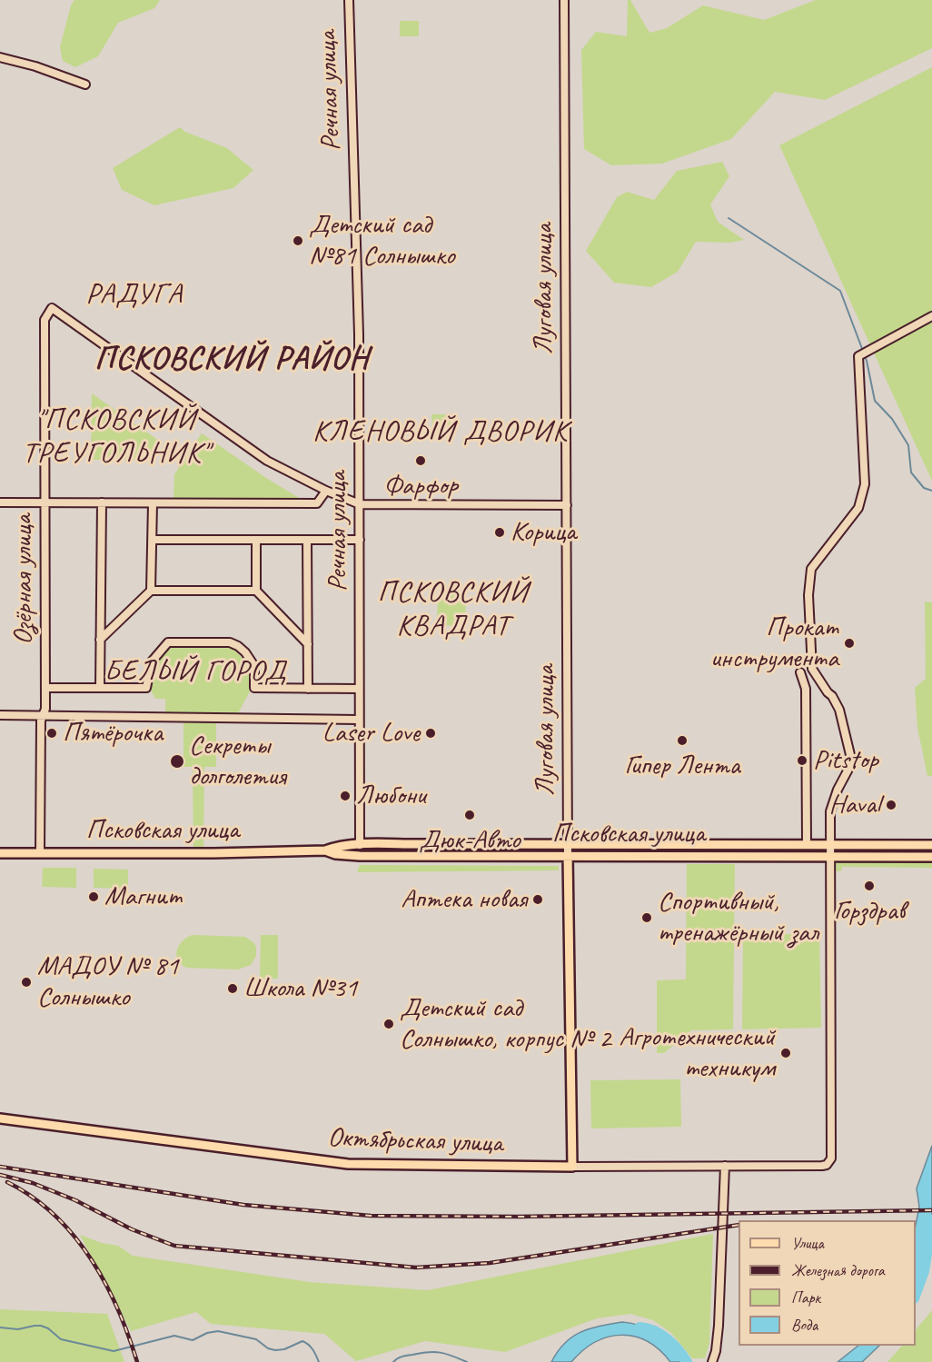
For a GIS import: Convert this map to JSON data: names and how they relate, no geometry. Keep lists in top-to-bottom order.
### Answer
{
  "streets": {
    "main road": ["Луговая улица", "Псковская улица", "Октябрьская улица"],
    "street": ["Речная улица", "Озёрная улица"]
  },
  "crossings": [
    ["Речная улица", "Псковская улица"],
    ["Луговая улица", "Псковская улица"],
    ["Луговая улица", "Октябрьская улица"],
    ["Озёрная улица", "Псковская улица"],
    ["Псковская улица", "Октябрьская улица"]
  ],
  "districts": [
    "РАДУГА",
    "ПСКОВСКИЙ РАЙОН",
    "\"ПСКОВСКИЙ ТРЕУГОЛЬНИК\"",
    "КЛЕНОВЫЙ ДВОРИК",
    "ПСКОВСКИЙ КВАДРАТ",
    "БЕЛЫЙ ГОРОД"
  ],
  "places": [
    "Детский сад №81 Солнышко",
    "Фарфор",
    "Корица",
    "Прокат инструмента",
    "Пятёрочка",
    "Laser Love",
    "Гипер Лента",
    "Pitstop",
    "Секреты долголетия",
    "Любони",
    "Haval",
    "Дюк-Авто",
    "Горздрав",
    "Магнит",
    "Аптека новая",
    "Спортивный, тренажёрный зал",
    "МАДОУ № 81 Солнышко",
    "Школа №31",
    "Детский сад Солнышко, корпус № 2",
    "Агротехнический техникум"
  ],
  "legend": [
    "Улица",
    "Железная дорога",
    "Парк",
    "Вода"
  ]
}
